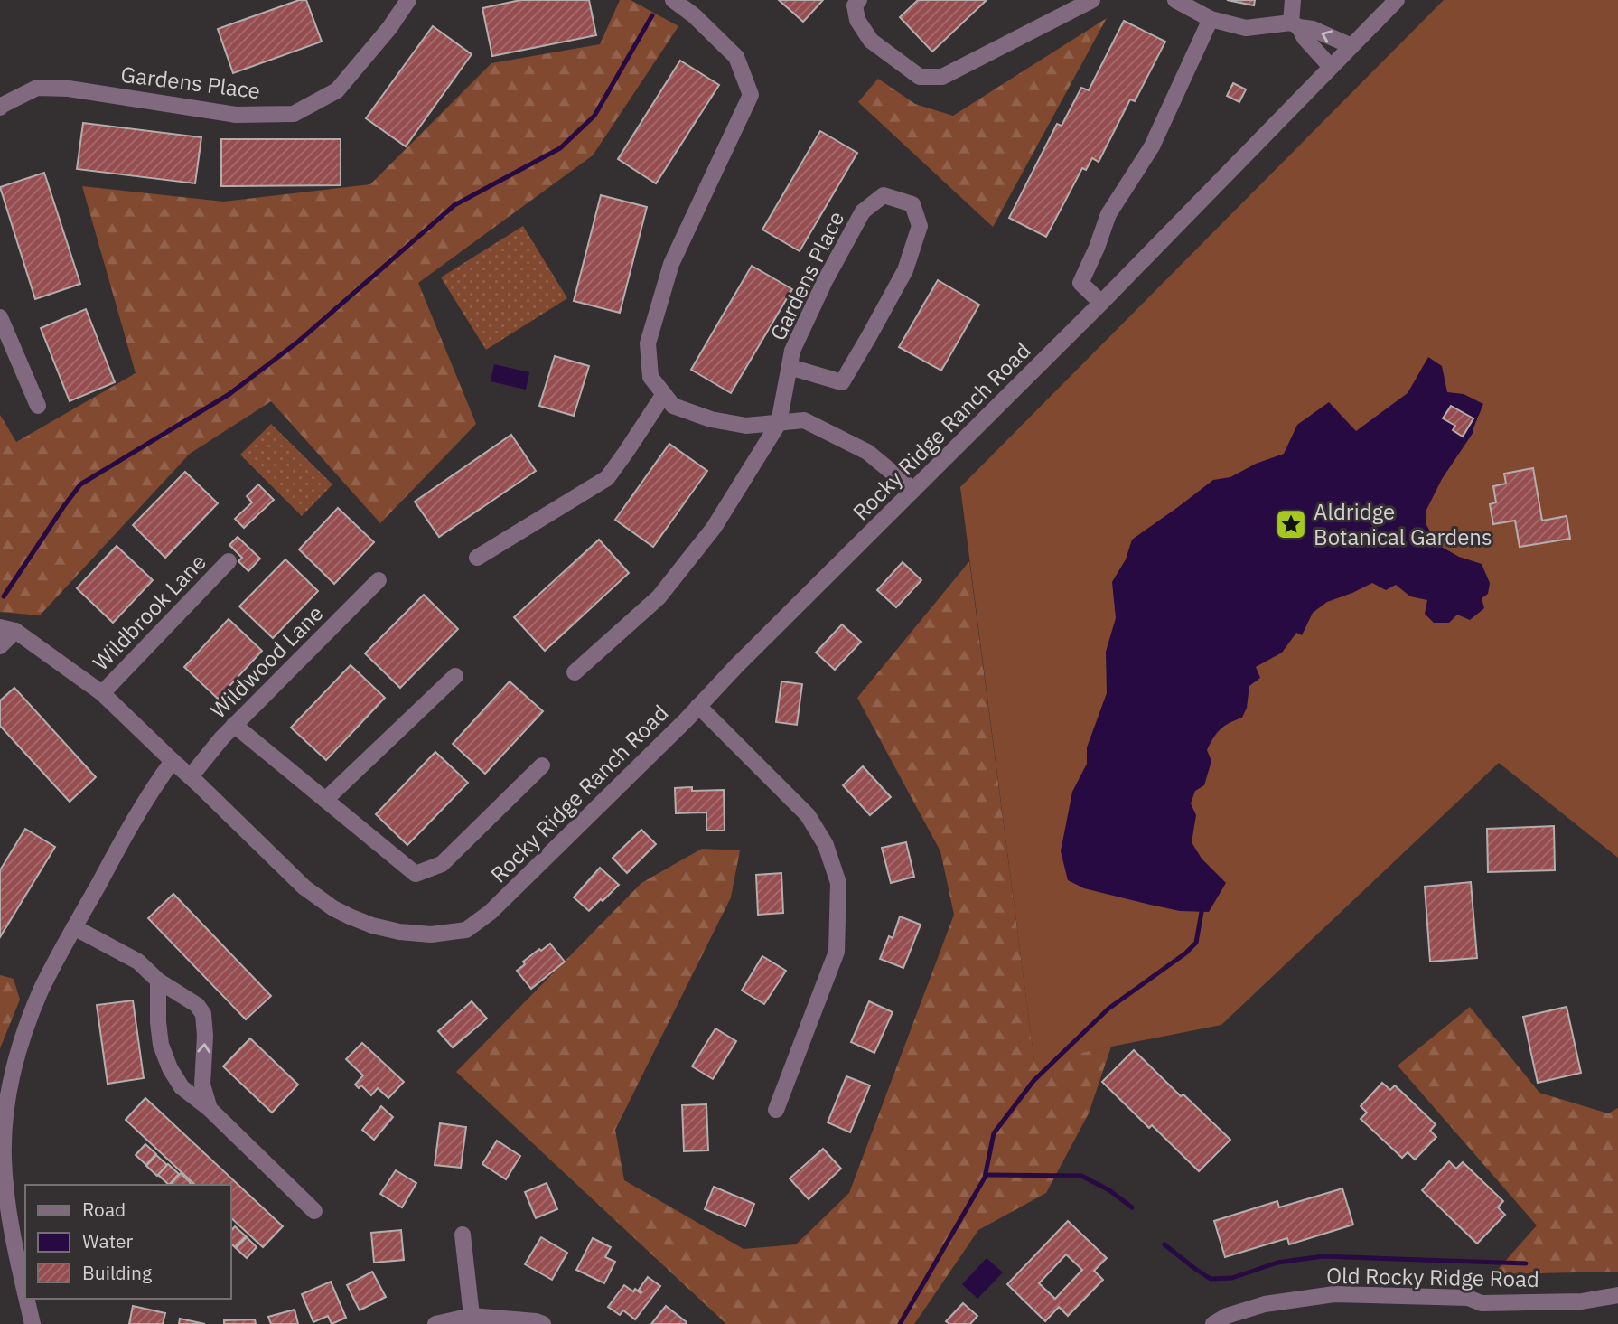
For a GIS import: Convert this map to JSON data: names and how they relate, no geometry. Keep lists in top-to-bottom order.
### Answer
{
  "streets": {
    "street": [
      "Gardens Place",
      "Rocky Ridge Ranch Road",
      "Wildbrook Lane",
      "Wildwood Lane",
      "Old Rocky Ridge Road"
    ]
  },
  "crossings": [
    ["Rocky Ridge Ranch Road", "Wildbrook Lane"],
    ["Rocky Ridge Ranch Road", "Wildwood Lane"]
  ],
  "places": {
    "place": ["Aldridge Botanical Gardens"]
  },
  "legend": ["Road", "Water", "Building"]
}
